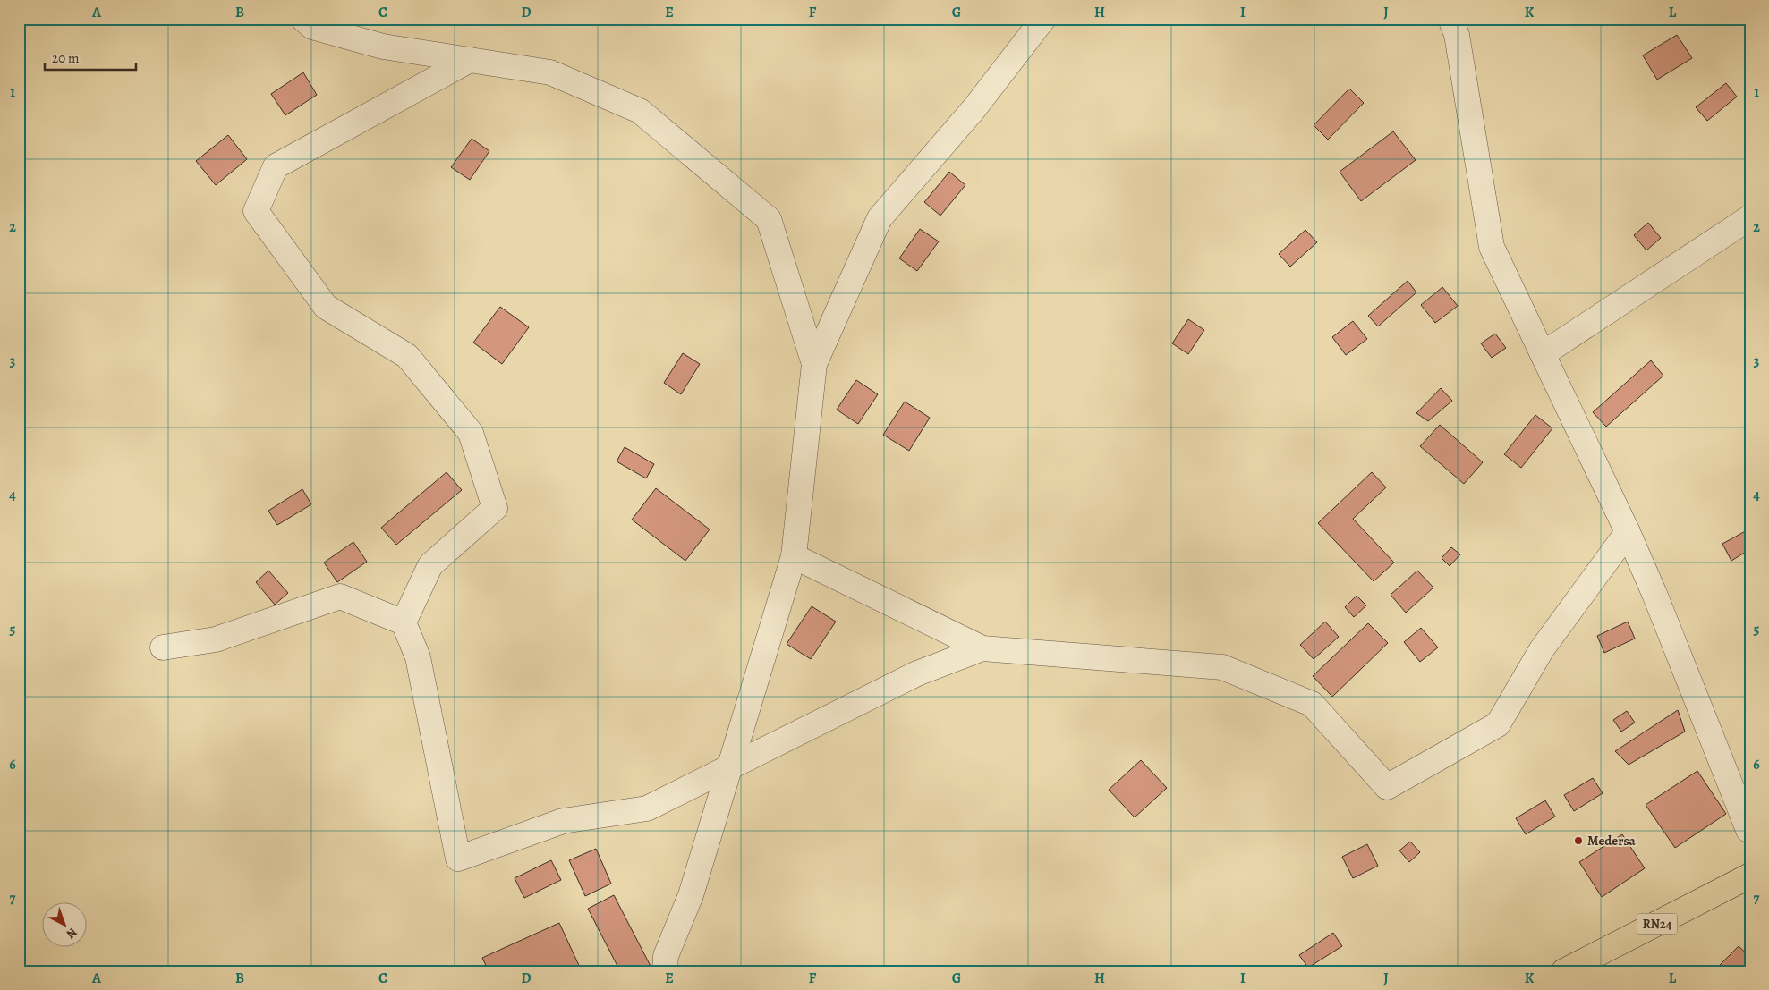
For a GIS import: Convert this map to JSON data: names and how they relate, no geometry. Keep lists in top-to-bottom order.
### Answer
{
  "streets": {
    "main road": ["RN24"]
  },
  "places": ["Medersa"],
  "scale_bar": "20 m",
  "north": "bottom right",
  "grid": {
    "columns": [
      "A",
      "B",
      "C",
      "D",
      "E",
      "F",
      "G",
      "H",
      "I",
      "J",
      "K",
      "L"
    ],
    "rows": [
      "1",
      "2",
      "3",
      "4",
      "5",
      "6",
      "7"
    ]
  }
}
